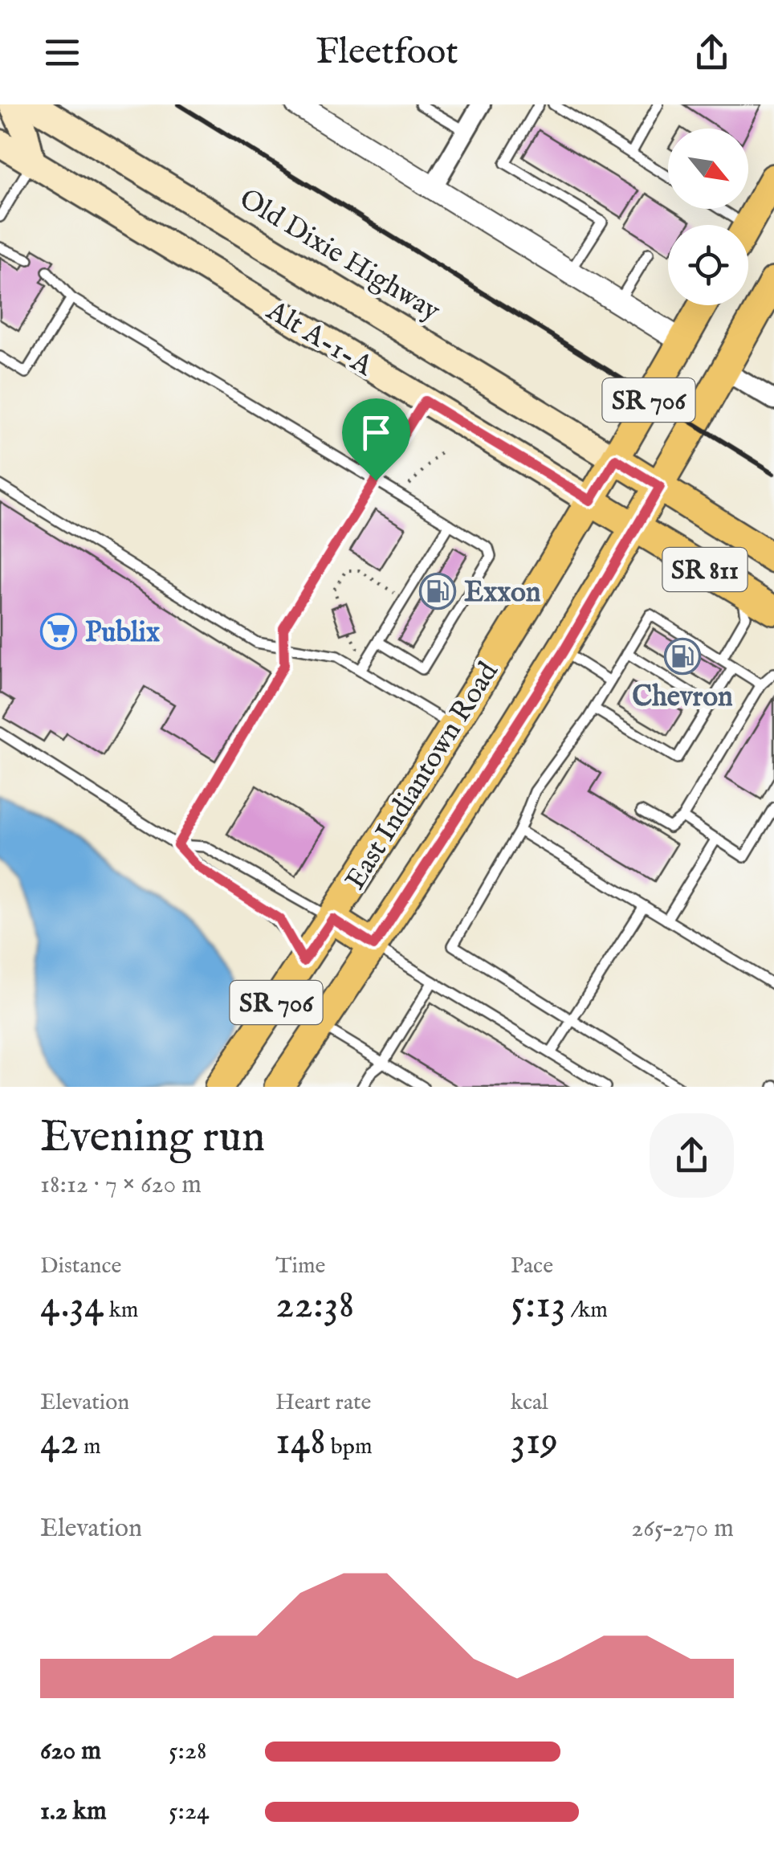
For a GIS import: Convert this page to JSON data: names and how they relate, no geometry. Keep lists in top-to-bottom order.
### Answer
{
  "streets": {
    "main road": [
      "Old Dixie Highway",
      "Alt A-1-A",
      "SR 706",
      "SR 811",
      "East Indiantown Road"
    ]
  },
  "crossings": [
    ["Old Dixie Highway", "SR 706"],
    ["Old Dixie Highway", "SR 811"],
    ["Alt A-1-A", "SR 706"],
    ["Alt A-1-A", "SR 811"],
    ["Alt A-1-A", "East Indiantown Road"],
    ["SR 706", "SR 811"],
    ["SR 706", "East Indiantown Road"]
  ],
  "places": {
    "fuel station": ["Exxon", "Chevron"],
    "supermarket": ["Publix"]
  },
  "north": "bottom right",
  "page": {
    "header": "Fleetfoot",
    "heading": ["Evening run", "18:12 · 7 × 620 m"],
    "stats": [
      ["Distance", "4.34 km"],
      ["Time", "22:38"],
      ["Pace", "5:13 /km"],
      ["Elevation", "42 m"],
      ["Heart rate", "148 bpm"],
      ["kcal", "319"]
    ],
    "chart": ["Elevation", "265–270 m"],
    "list": [
      {
        "name": "620 m",
        "note": "5:28"
      },
      {
        "name": "1.2 km",
        "note": "5:24"
      }
    ]
  }
}
